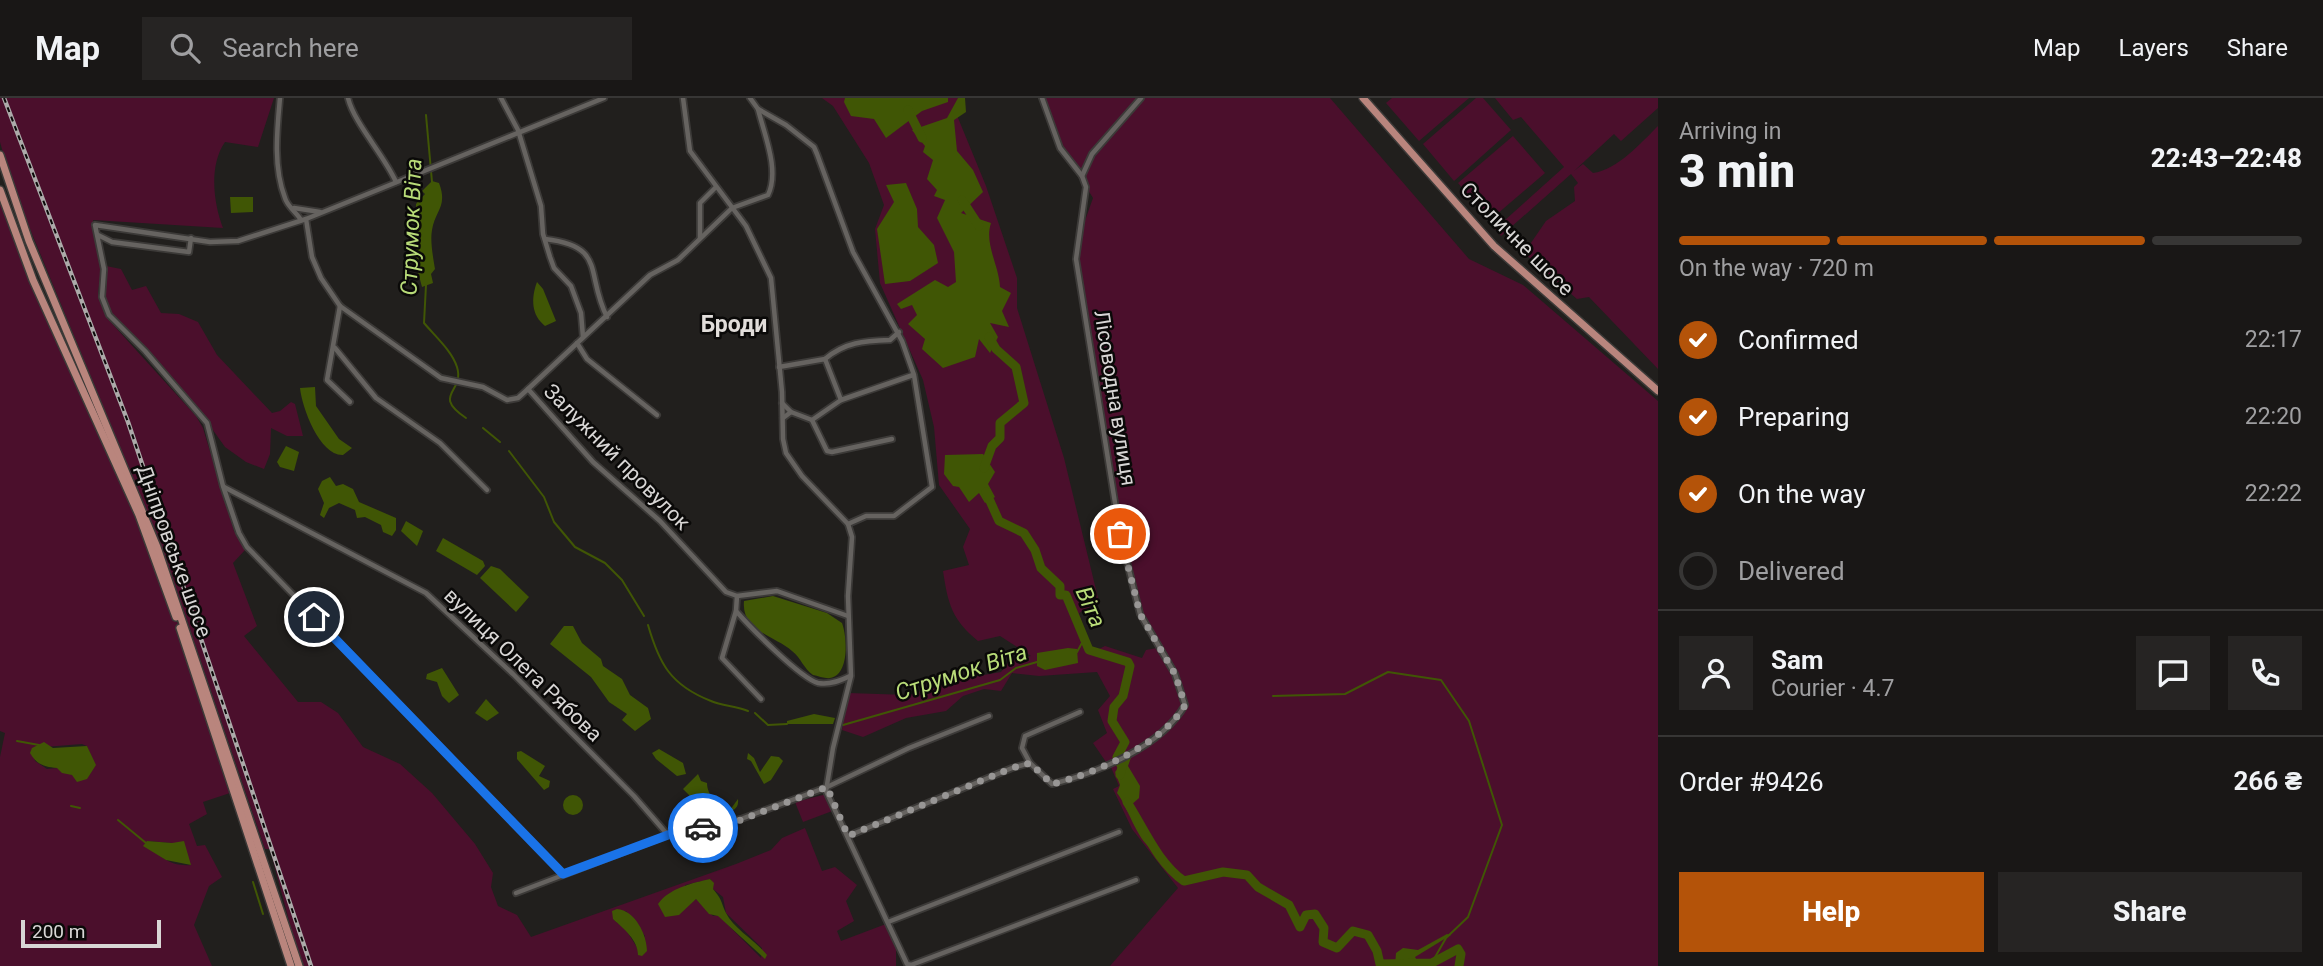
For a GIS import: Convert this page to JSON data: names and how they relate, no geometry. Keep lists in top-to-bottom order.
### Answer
{
  "streets": {
    "main road": ["Столичне шосе", "Дніпровське шосе"],
    "street": ["Лісоводна вулиця", "Залужний провулок", "вулиця Олега Рябова"]
  },
  "districts": ["Броди"],
  "water": ["Струмок Віта", "Віта"],
  "scale_bar": "200 m",
  "page": {
    "header": "Map",
    "search": "Search here",
    "nav": ["Map", "Layers", "Share"],
    "heading": ["3 min", "Arriving in", "22:43–22:48"],
    "panel": [
      "Sam",
      "Courier · 4.7",
      "Order #9426",
      "266 ₴"
    ],
    "bar": "On the way · 720 m",
    "list": [
      ["Confirmed", "22:17"],
      ["Preparing", "22:20"],
      ["On the way", "22:22"],
      "Delivered"
    ],
    "buttons": ["Help", "Share"],
    "scale": "200 m"
  }
}
